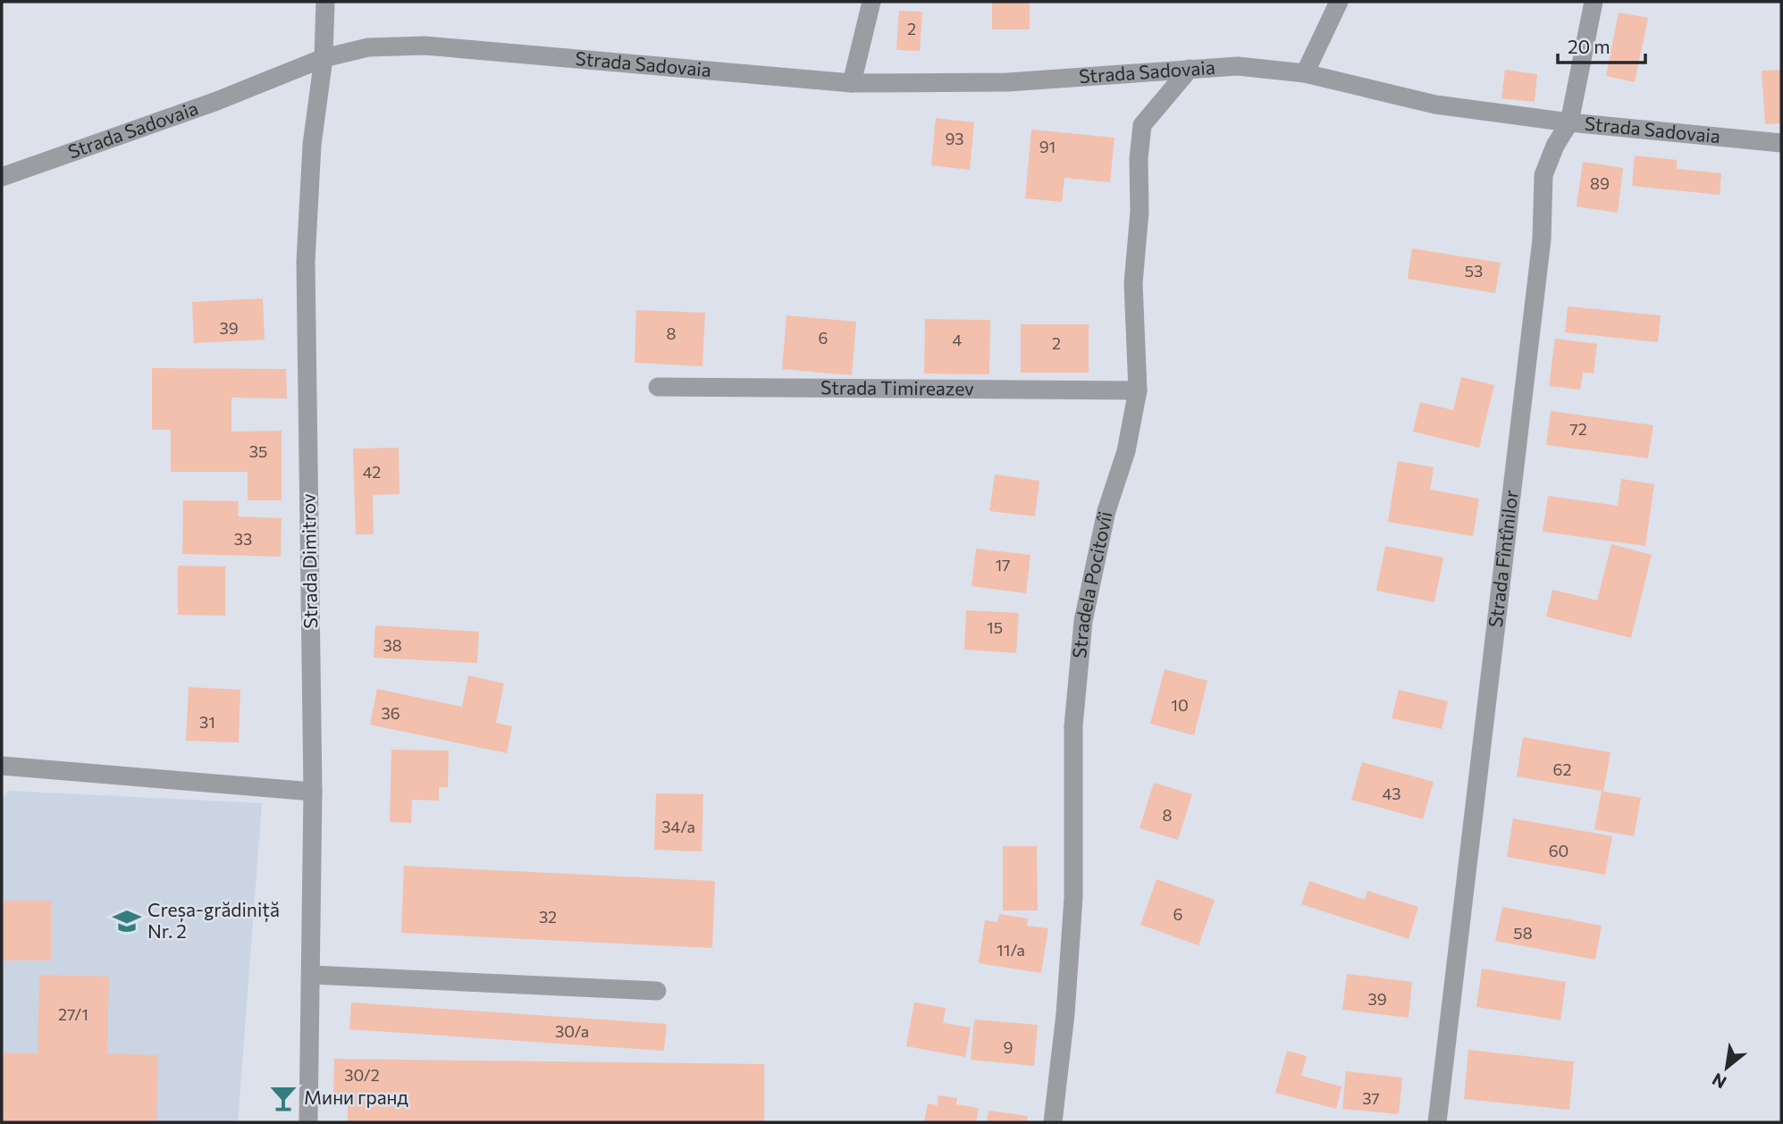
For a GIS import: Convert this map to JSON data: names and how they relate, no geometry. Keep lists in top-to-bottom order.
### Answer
{
  "streets": {
    "street": [
      "Strada Sadovaia",
      "Strada Timireazev",
      "Strada Fîntînilor",
      "Strada Dimitrov",
      "Stradela Pocitovîi"
    ]
  },
  "crossings": [
    ["Strada Sadovaia", "Strada Fîntînilor"],
    ["Strada Sadovaia", "Strada Dimitrov"],
    ["Strada Sadovaia", "Stradela Pocitovîi"],
    ["Strada Timireazev", "Stradela Pocitovîi"]
  ],
  "places": {
    "school or university": ["Creșa-grădiniță Nr. 2"],
    "bar": ["Мини гранд"]
  },
  "house_numbers": [
    "2",
    "93",
    "91",
    "89",
    "53",
    "39",
    "8",
    "6",
    "4",
    "2",
    "72",
    "35",
    "42",
    "33",
    "17",
    "15",
    "38",
    "10",
    "36",
    "31",
    "62",
    "43",
    "8",
    "34/a",
    "60",
    "6",
    "32",
    "58",
    "11/a",
    "39",
    "27/1",
    "30/a",
    "9",
    "30/2",
    "37"
  ],
  "scale_bar": "20 m",
  "north": "bottom left"
}
